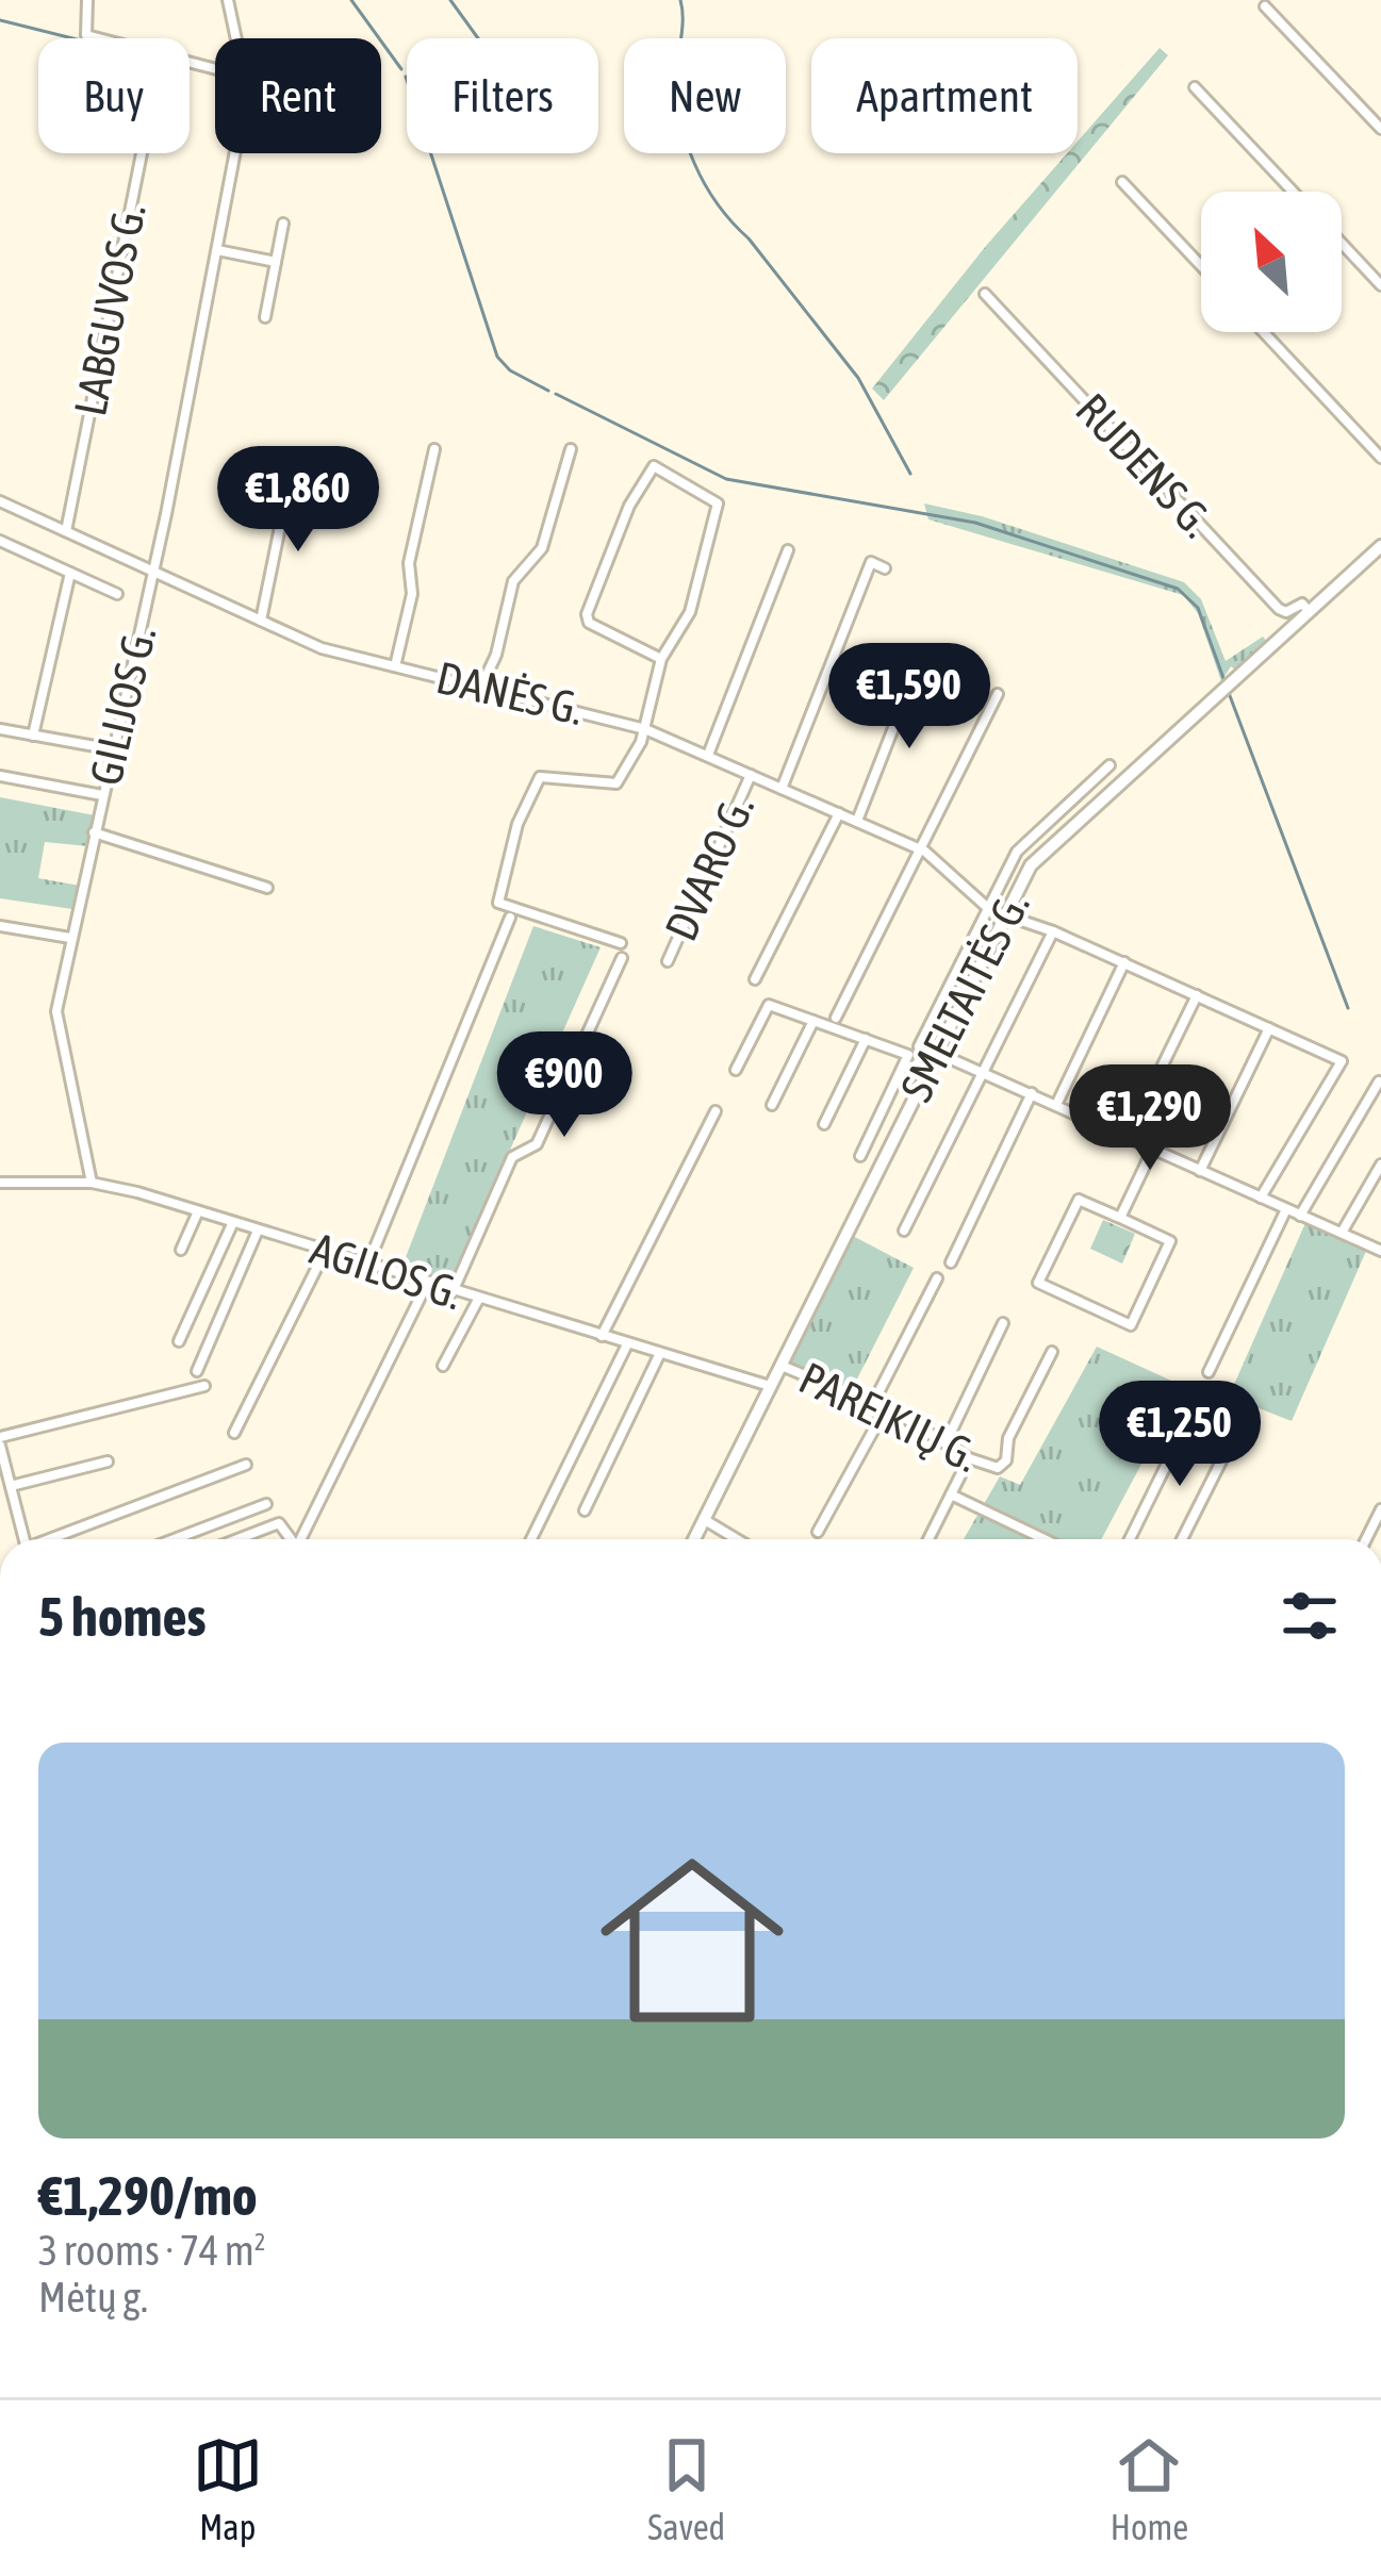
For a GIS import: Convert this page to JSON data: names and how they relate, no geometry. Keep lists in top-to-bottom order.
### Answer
{
  "streets": {
    "main road": ["SMELTAITĖS G."],
    "street": [
      "LABGUVOS G.",
      "RUDENS G.",
      "DANĖS G.",
      "GILIJOS G.",
      "DVARO G.",
      "AGILOS G.",
      "PAREIKIŲ G."
    ]
  },
  "crossings": [
    ["LABGUVOS G.", "DANĖS G."],
    ["RUDENS G.", "SMELTAITĖS G."],
    ["DANĖS G.", "GILIJOS G."],
    ["DANĖS G.", "DVARO G."],
    ["DANĖS G.", "SMELTAITĖS G."],
    ["GILIJOS G.", "AGILOS G."],
    ["SMELTAITĖS G.", "AGILOS G."],
    ["SMELTAITĖS G.", "PAREIKIŲ G."]
  ],
  "north": "top left",
  "page": {
    "chip": [
      "Buy",
      "Rent",
      "Filters",
      "New",
      "Apartment"
    ],
    "price": [
      "€1,860",
      "€1,590",
      "€900",
      "€1,290",
      "€1,250"
    ],
    "heading": "5 homes",
    "list": [
      {
        "name": "€1,290/mo",
        "note": "3 rooms · 74 m² · Mėtų g."
      }
    ],
    "tabs": ["Map", "Saved", "Home"]
  }
}
